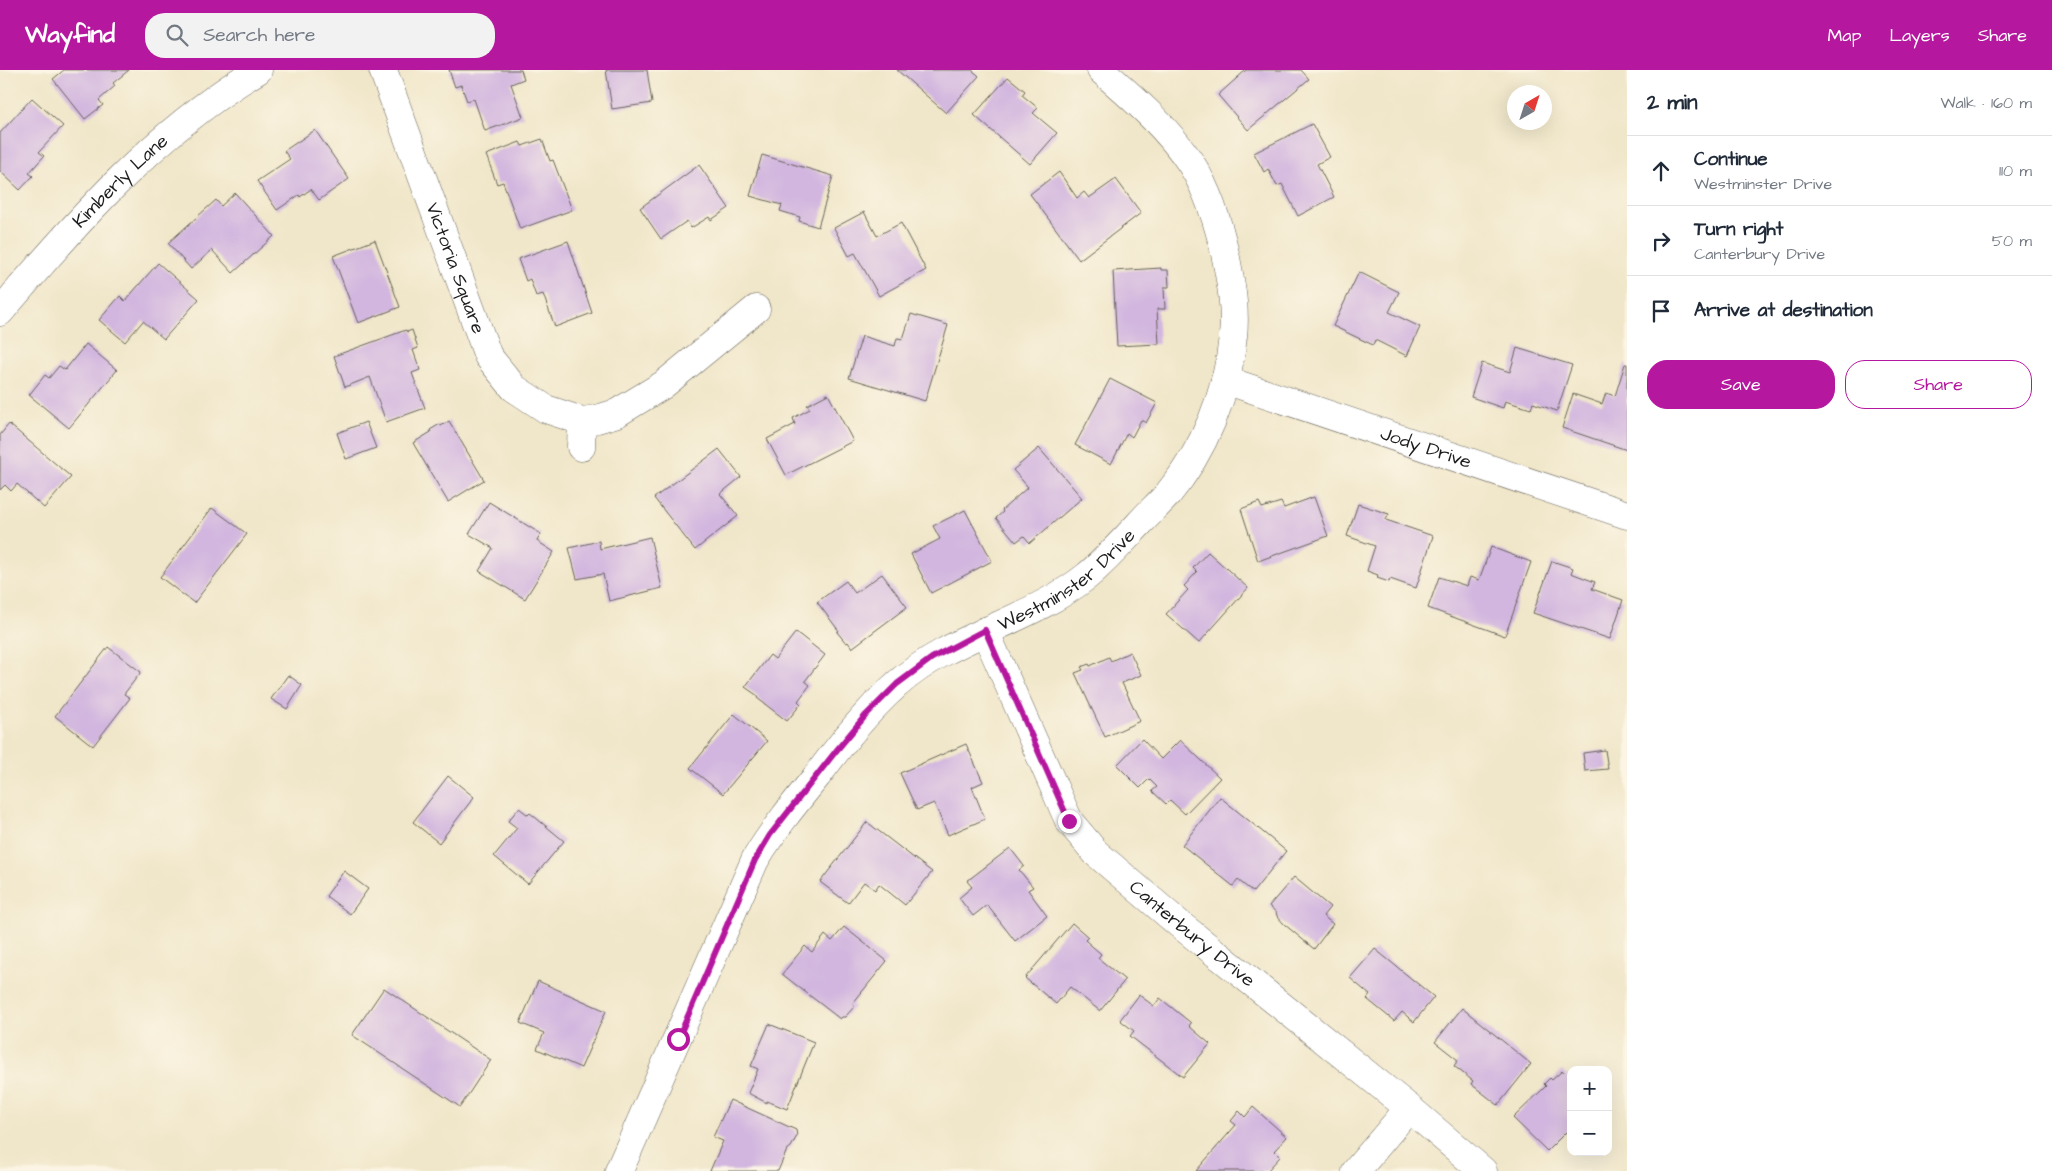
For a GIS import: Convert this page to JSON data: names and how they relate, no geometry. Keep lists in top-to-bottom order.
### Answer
{
  "streets": {
    "street": [
      "Kimberly Lane",
      "Victoria Square",
      "Jody Drive",
      "Westminster Drive",
      "Canterbury Drive"
    ]
  },
  "crossings": [
    ["Jody Drive", "Westminster Drive"],
    ["Westminster Drive", "Canterbury Drive"]
  ],
  "north": "top right",
  "page": {
    "header": "Wayfind",
    "search": "Search here",
    "nav": ["Map", "Layers", "Share"],
    "heading": ["2 min", "Walk · 160 m"],
    "list": [
      ["Continue", "Westminster Drive", "110 m"],
      ["Turn right", "Canterbury Drive", "50 m"],
      "Arrive at destination"
    ],
    "buttons": ["Save", "Share"],
    "map_buttons": ["+", "−"]
  }
}
